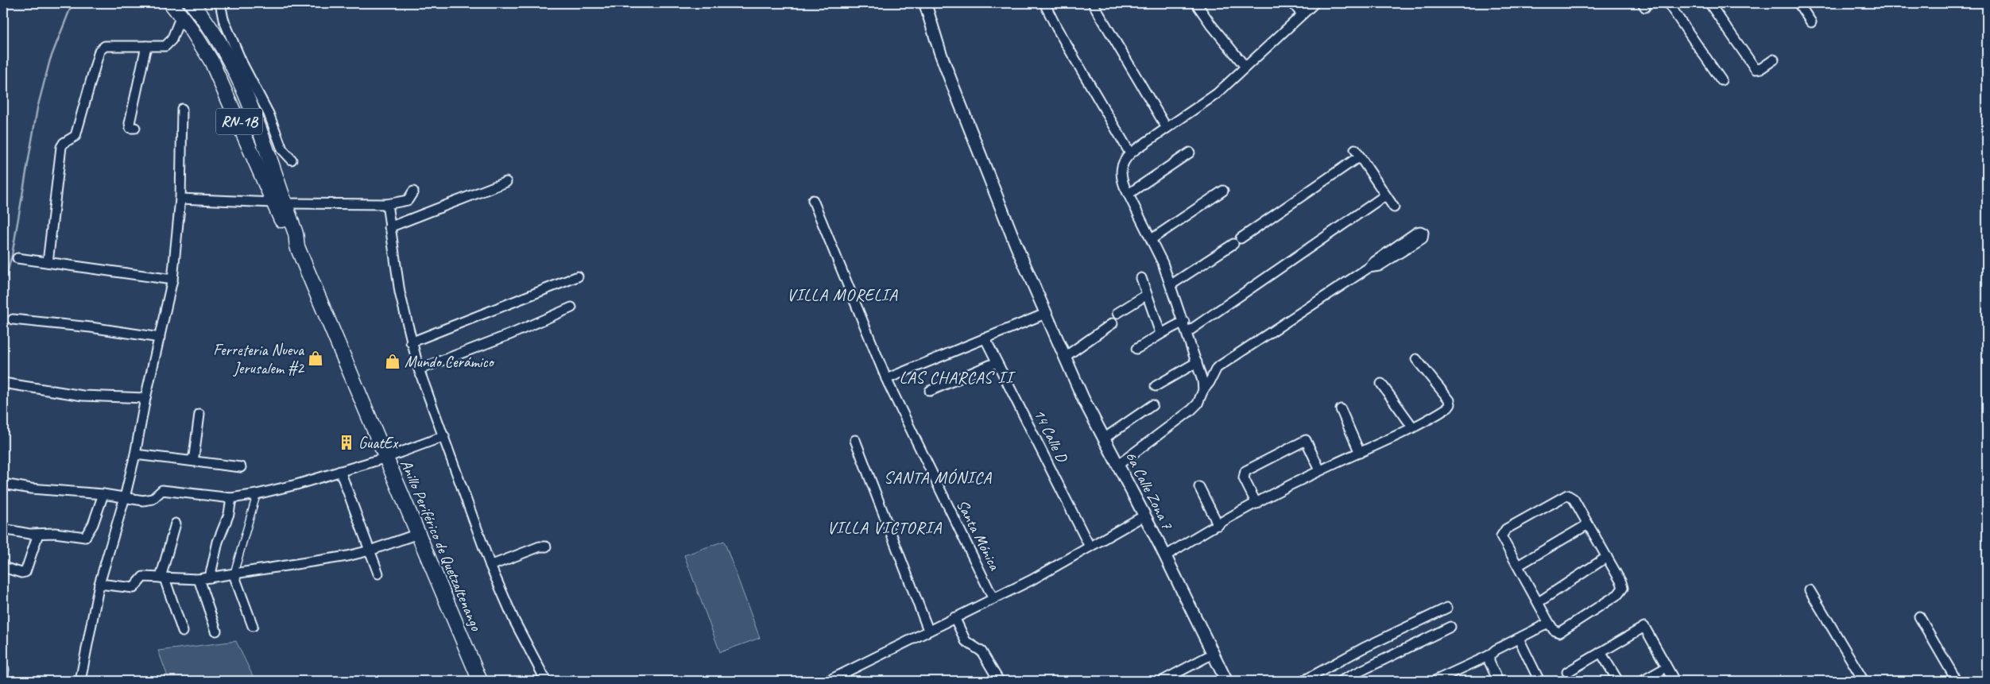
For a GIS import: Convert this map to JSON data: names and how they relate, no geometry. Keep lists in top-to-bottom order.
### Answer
{
  "streets": {
    "highway": ["RN-1B", "Anillo Periférico de Quetzaltenango"],
    "street": ["14 Calle D", "6a Calle Zona 7", "Santa Mónica"]
  },
  "districts": [
    "VILLA MORELIA",
    "LAS CHARCAS II",
    "SANTA MÓNICA",
    "VILLA VICTORIA"
  ],
  "places": {
    "shop": ["Ferreteria Nueva Jerusalem #2", "Mundo Cerámico"],
    "building": ["GuatEx"]
  }
}
